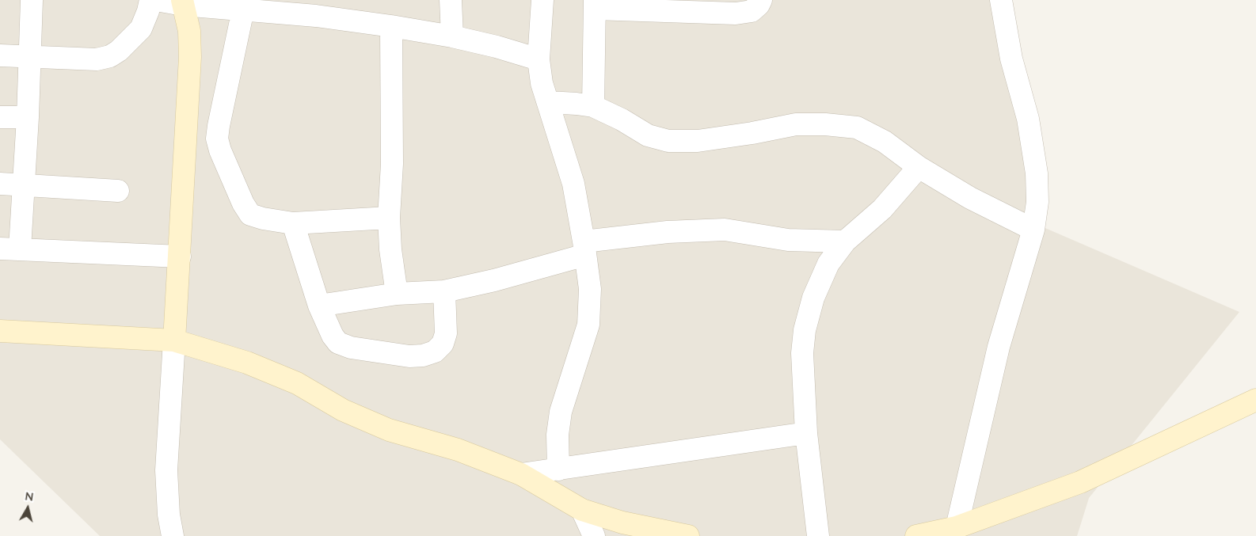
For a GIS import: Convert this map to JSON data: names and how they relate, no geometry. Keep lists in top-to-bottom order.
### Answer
{
  "north": "top"
}
